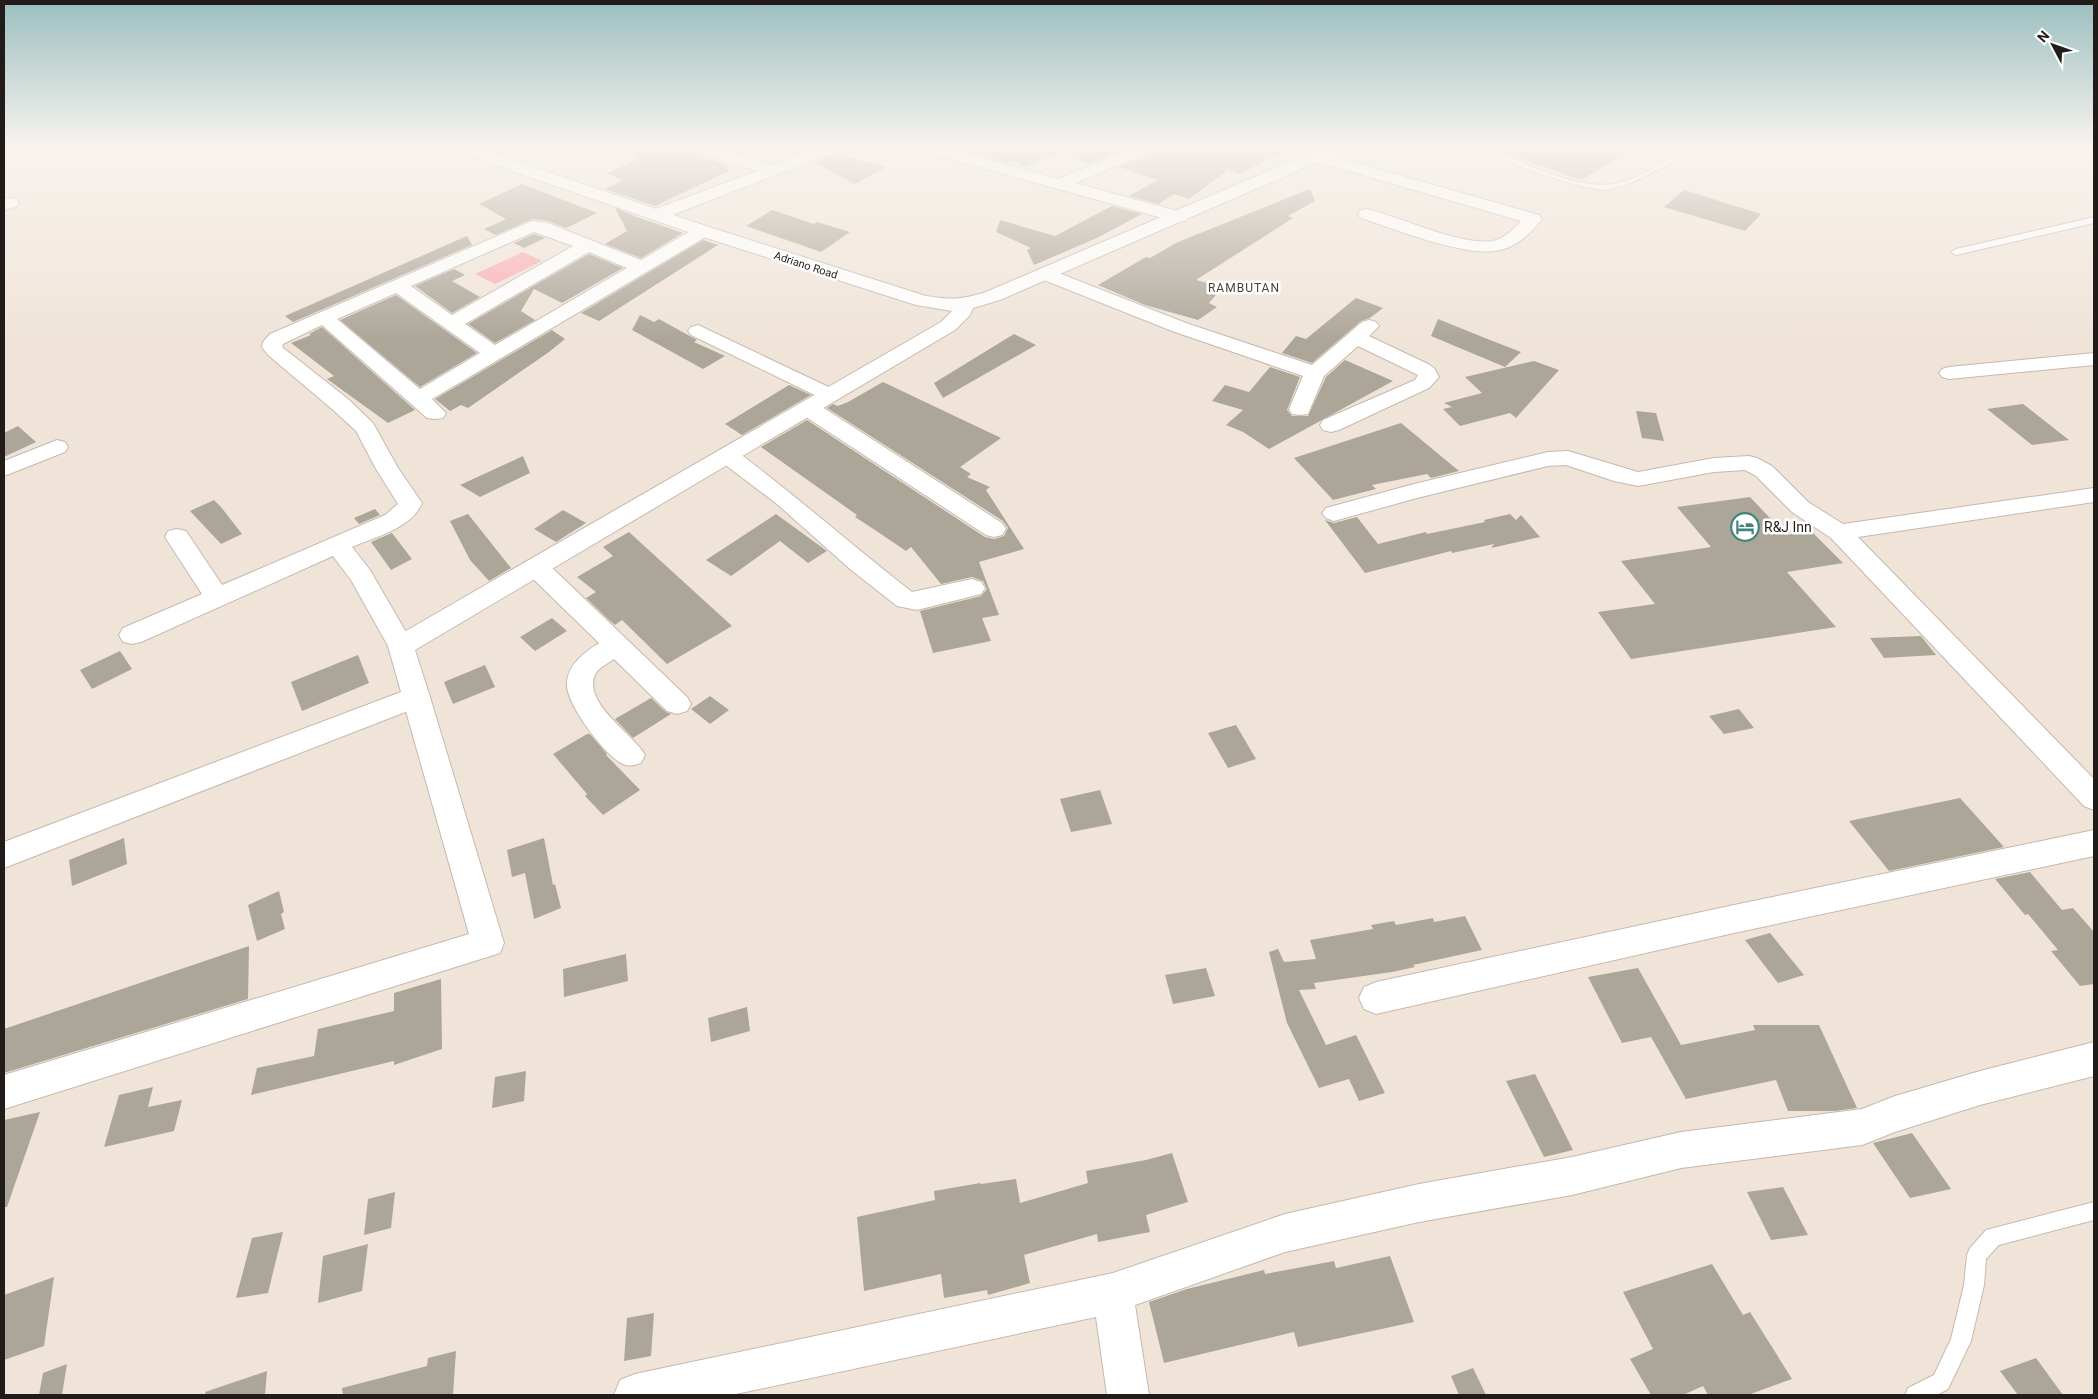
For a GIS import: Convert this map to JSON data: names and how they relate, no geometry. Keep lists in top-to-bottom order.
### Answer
{
  "streets": {
    "street": ["Adriano Road"]
  },
  "districts": ["RAMBUTAN"],
  "places": {
    "hotel": ["R&J Inn"]
  },
  "north": "top left"
}
